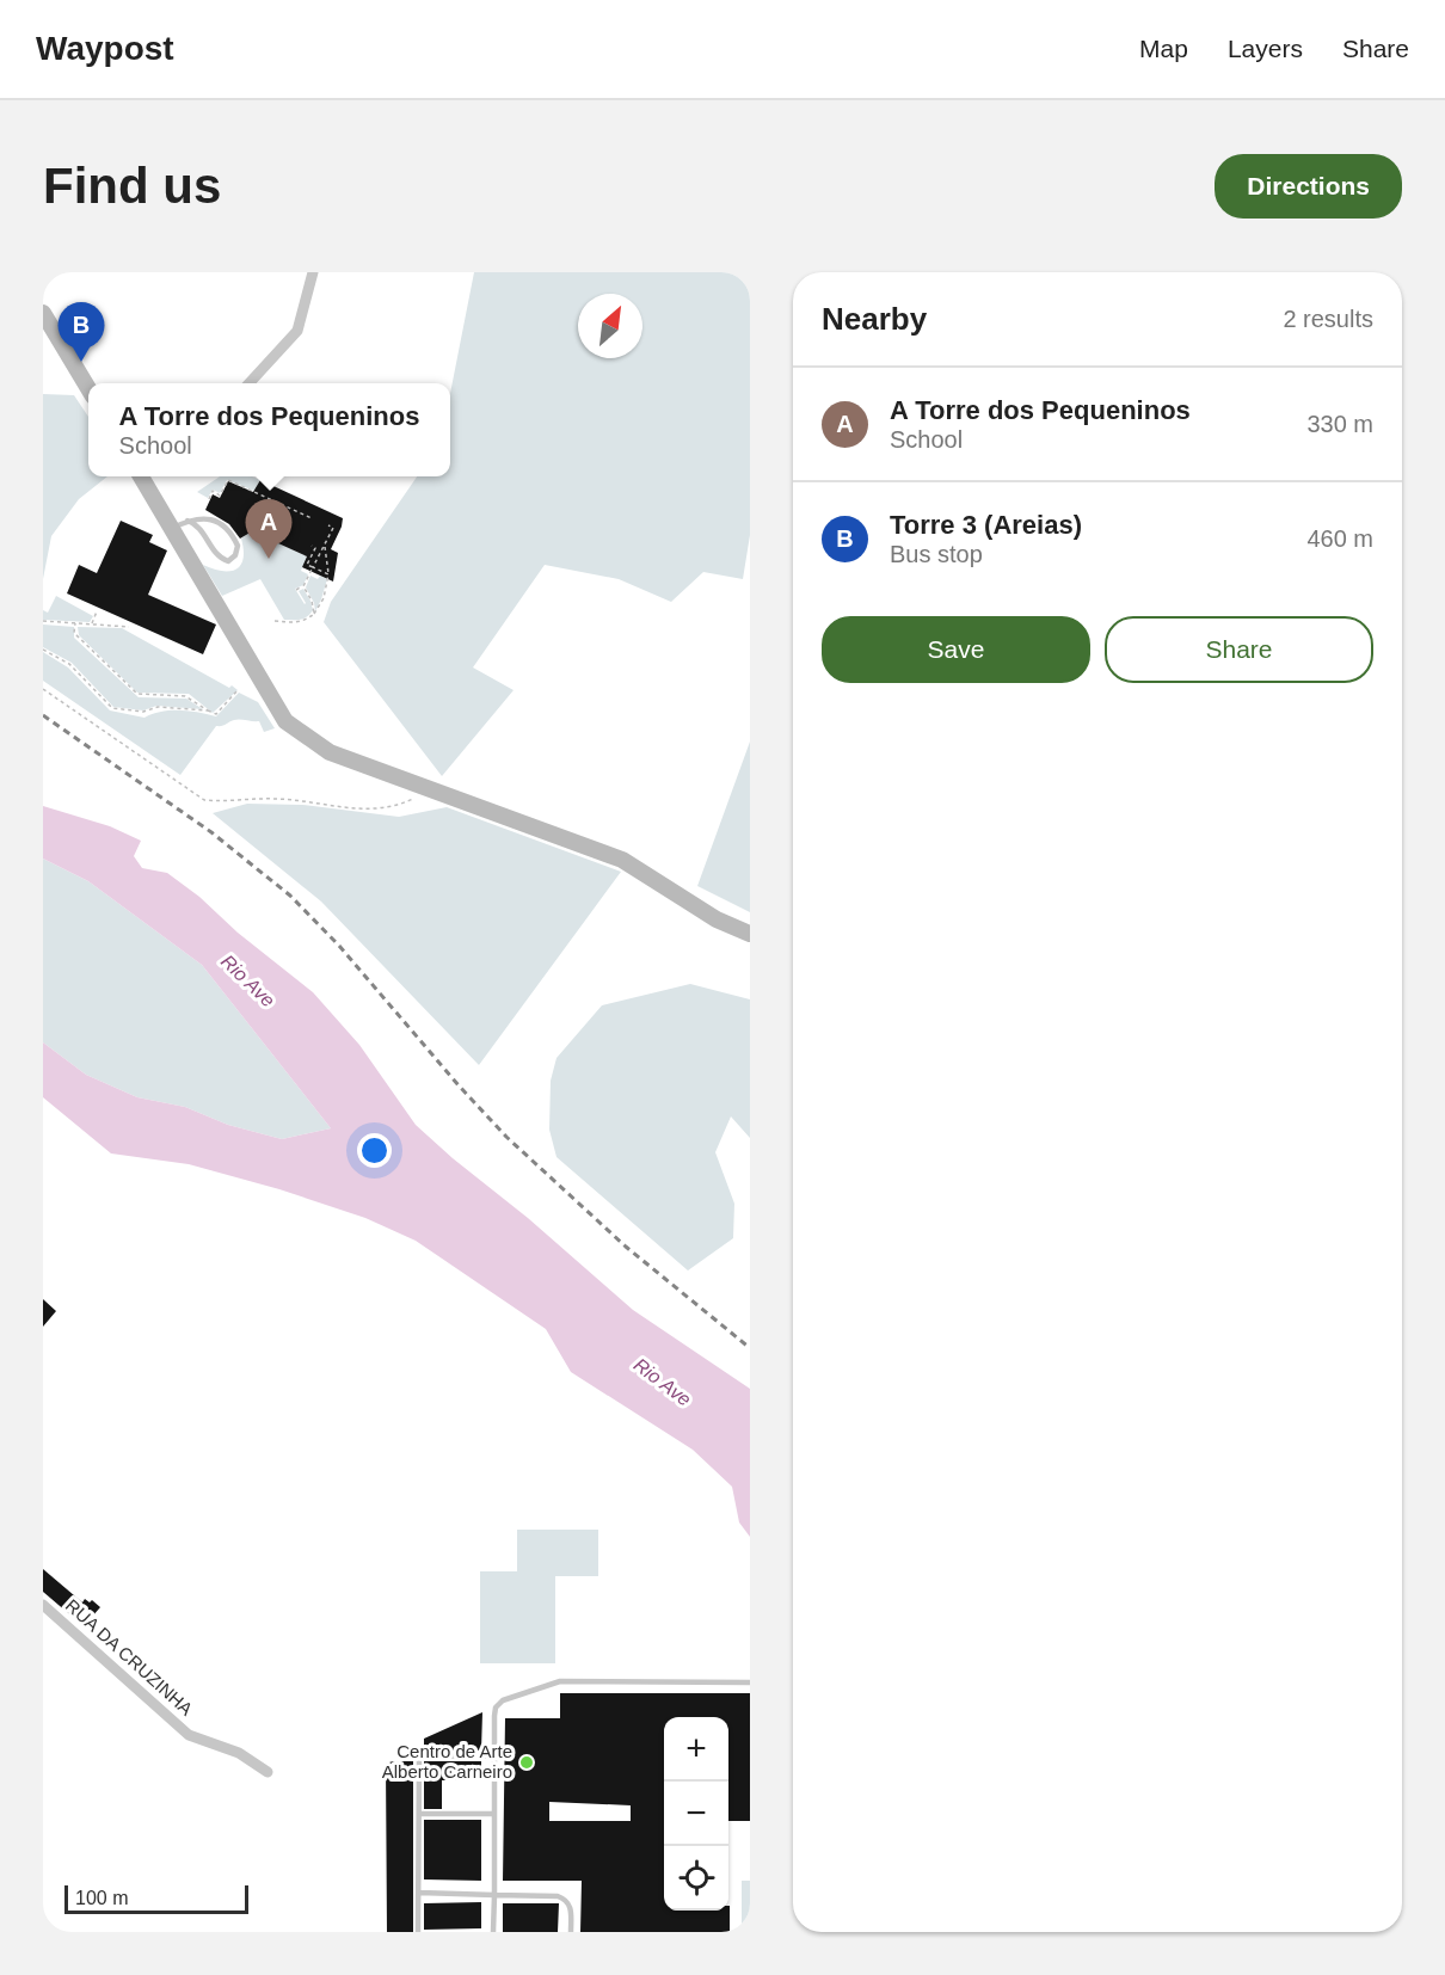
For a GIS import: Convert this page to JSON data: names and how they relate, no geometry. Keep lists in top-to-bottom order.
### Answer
{
  "streets": {
    "street": ["RUA DA CRUZINHA"]
  },
  "water": ["Rio Ave"],
  "places": ["Centro de Arte Alberto Carneiro"],
  "scale_bar": "100 m",
  "north": "top right",
  "page": {
    "header": "Waypost",
    "nav": ["Map", "Layers", "Share"],
    "buttons": [
      "Directions",
      ["Save", "Share"]
    ],
    "title": "Find us",
    "heading": ["Nearby", "2 results"],
    "pins": ["B", "A"],
    "list": [
      {
        "mark": "A",
        "name": "A Torre dos Pequeninos",
        "note": "School",
        "value": "330 m"
      },
      {
        "mark": "B",
        "name": "Torre 3 (Areias)",
        "note": "Bus stop",
        "value": "460 m"
      }
    ],
    "popup": ["A Torre dos Pequeninos", "School"],
    "map_buttons": ["+", "−"],
    "scale": "100 m"
  }
}
